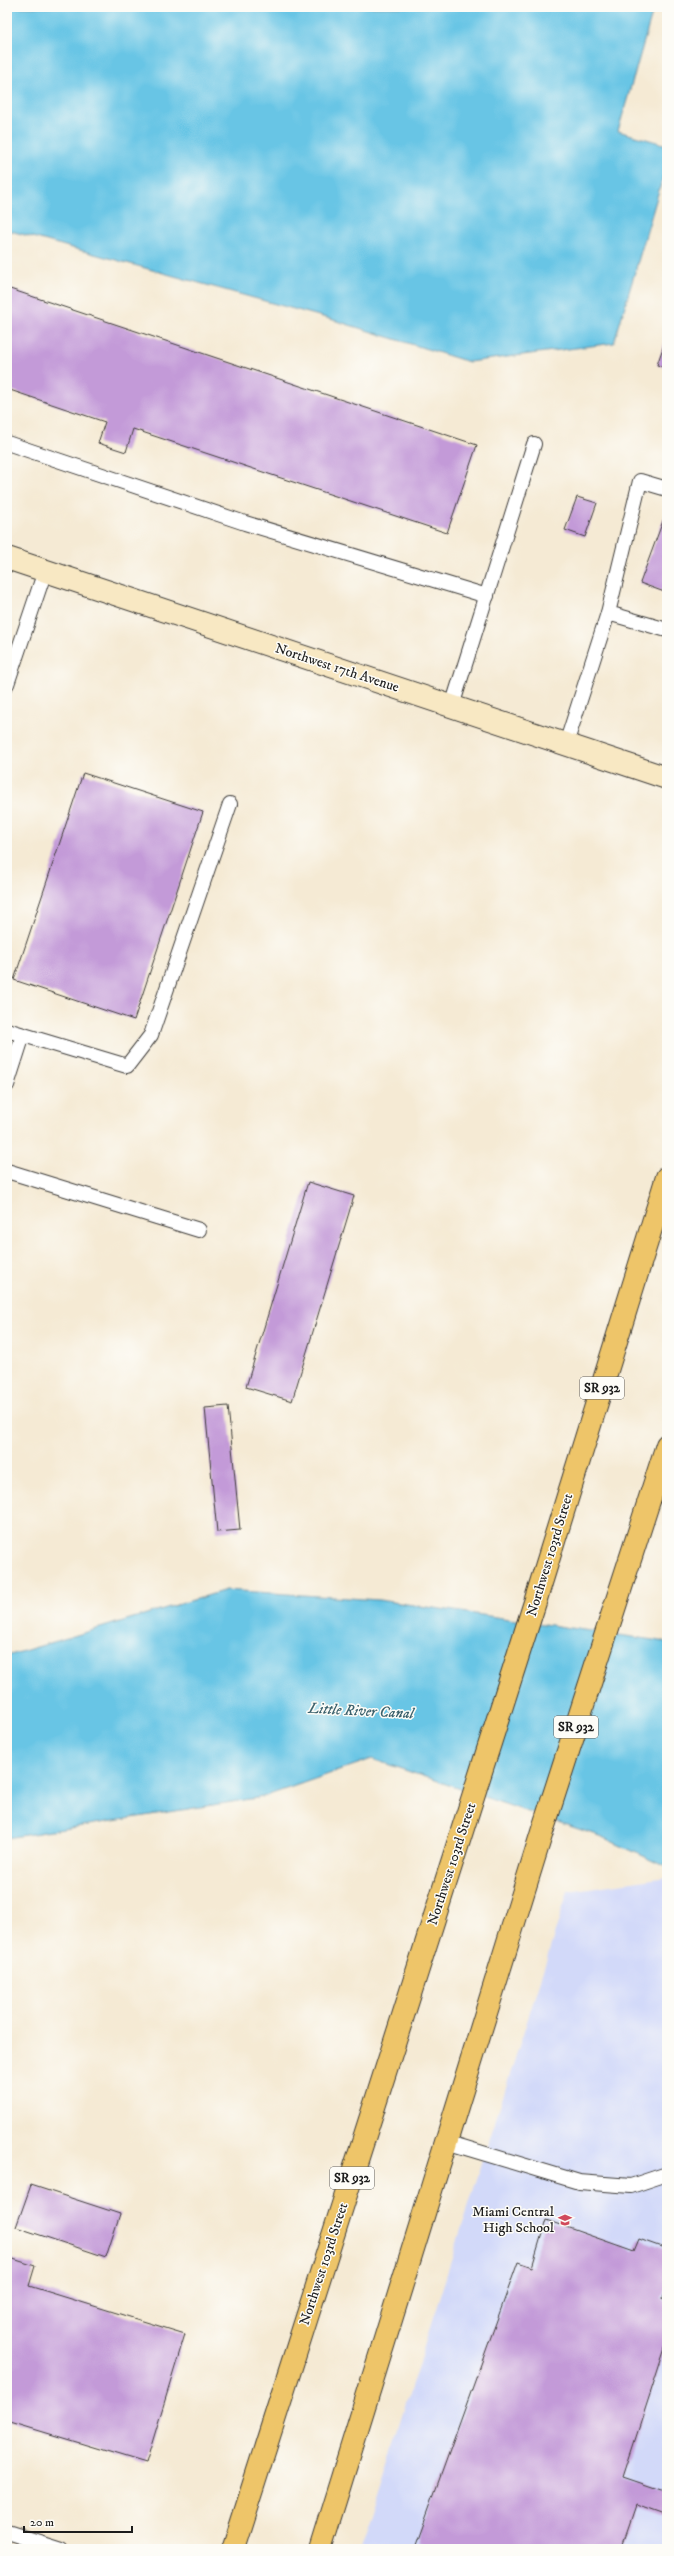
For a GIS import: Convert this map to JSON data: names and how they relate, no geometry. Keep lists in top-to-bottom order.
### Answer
{
  "streets": {
    "main road": ["Northwest 17th Avenue", "SR 932", "Northwest 103rd Street"]
  },
  "water": ["Little River Canal"],
  "places": {
    "school or university": ["Miami Central High School"]
  },
  "scale_bar": "20 m"
}
